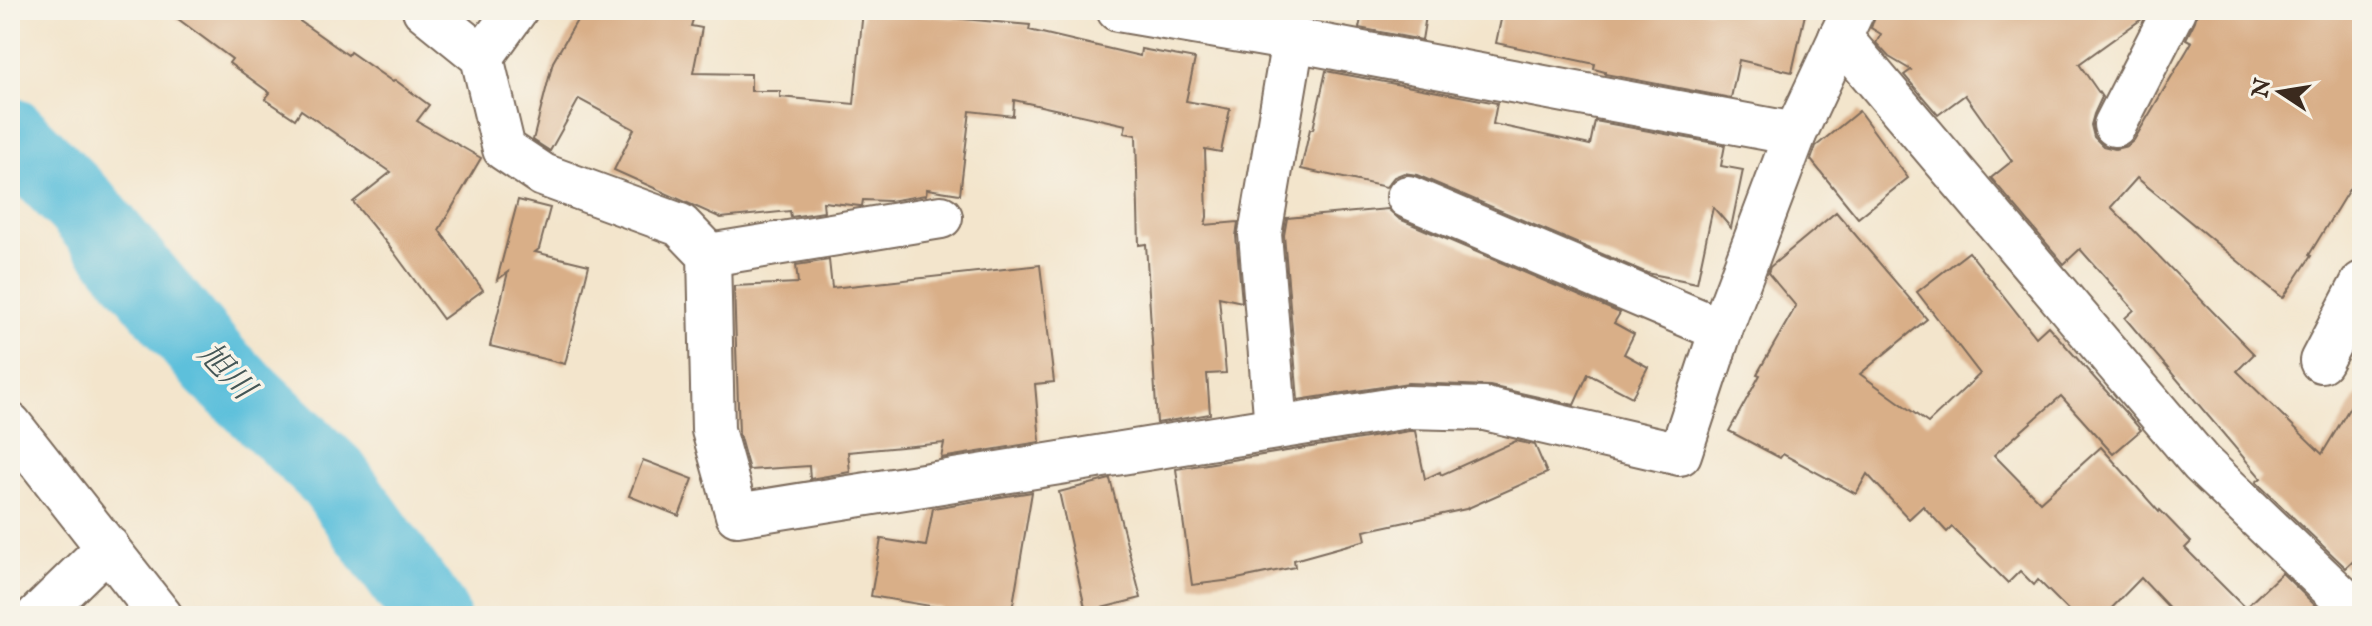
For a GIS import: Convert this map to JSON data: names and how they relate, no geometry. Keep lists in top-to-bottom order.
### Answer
{
  "water": ["旭川"],
  "north": "left"
}
